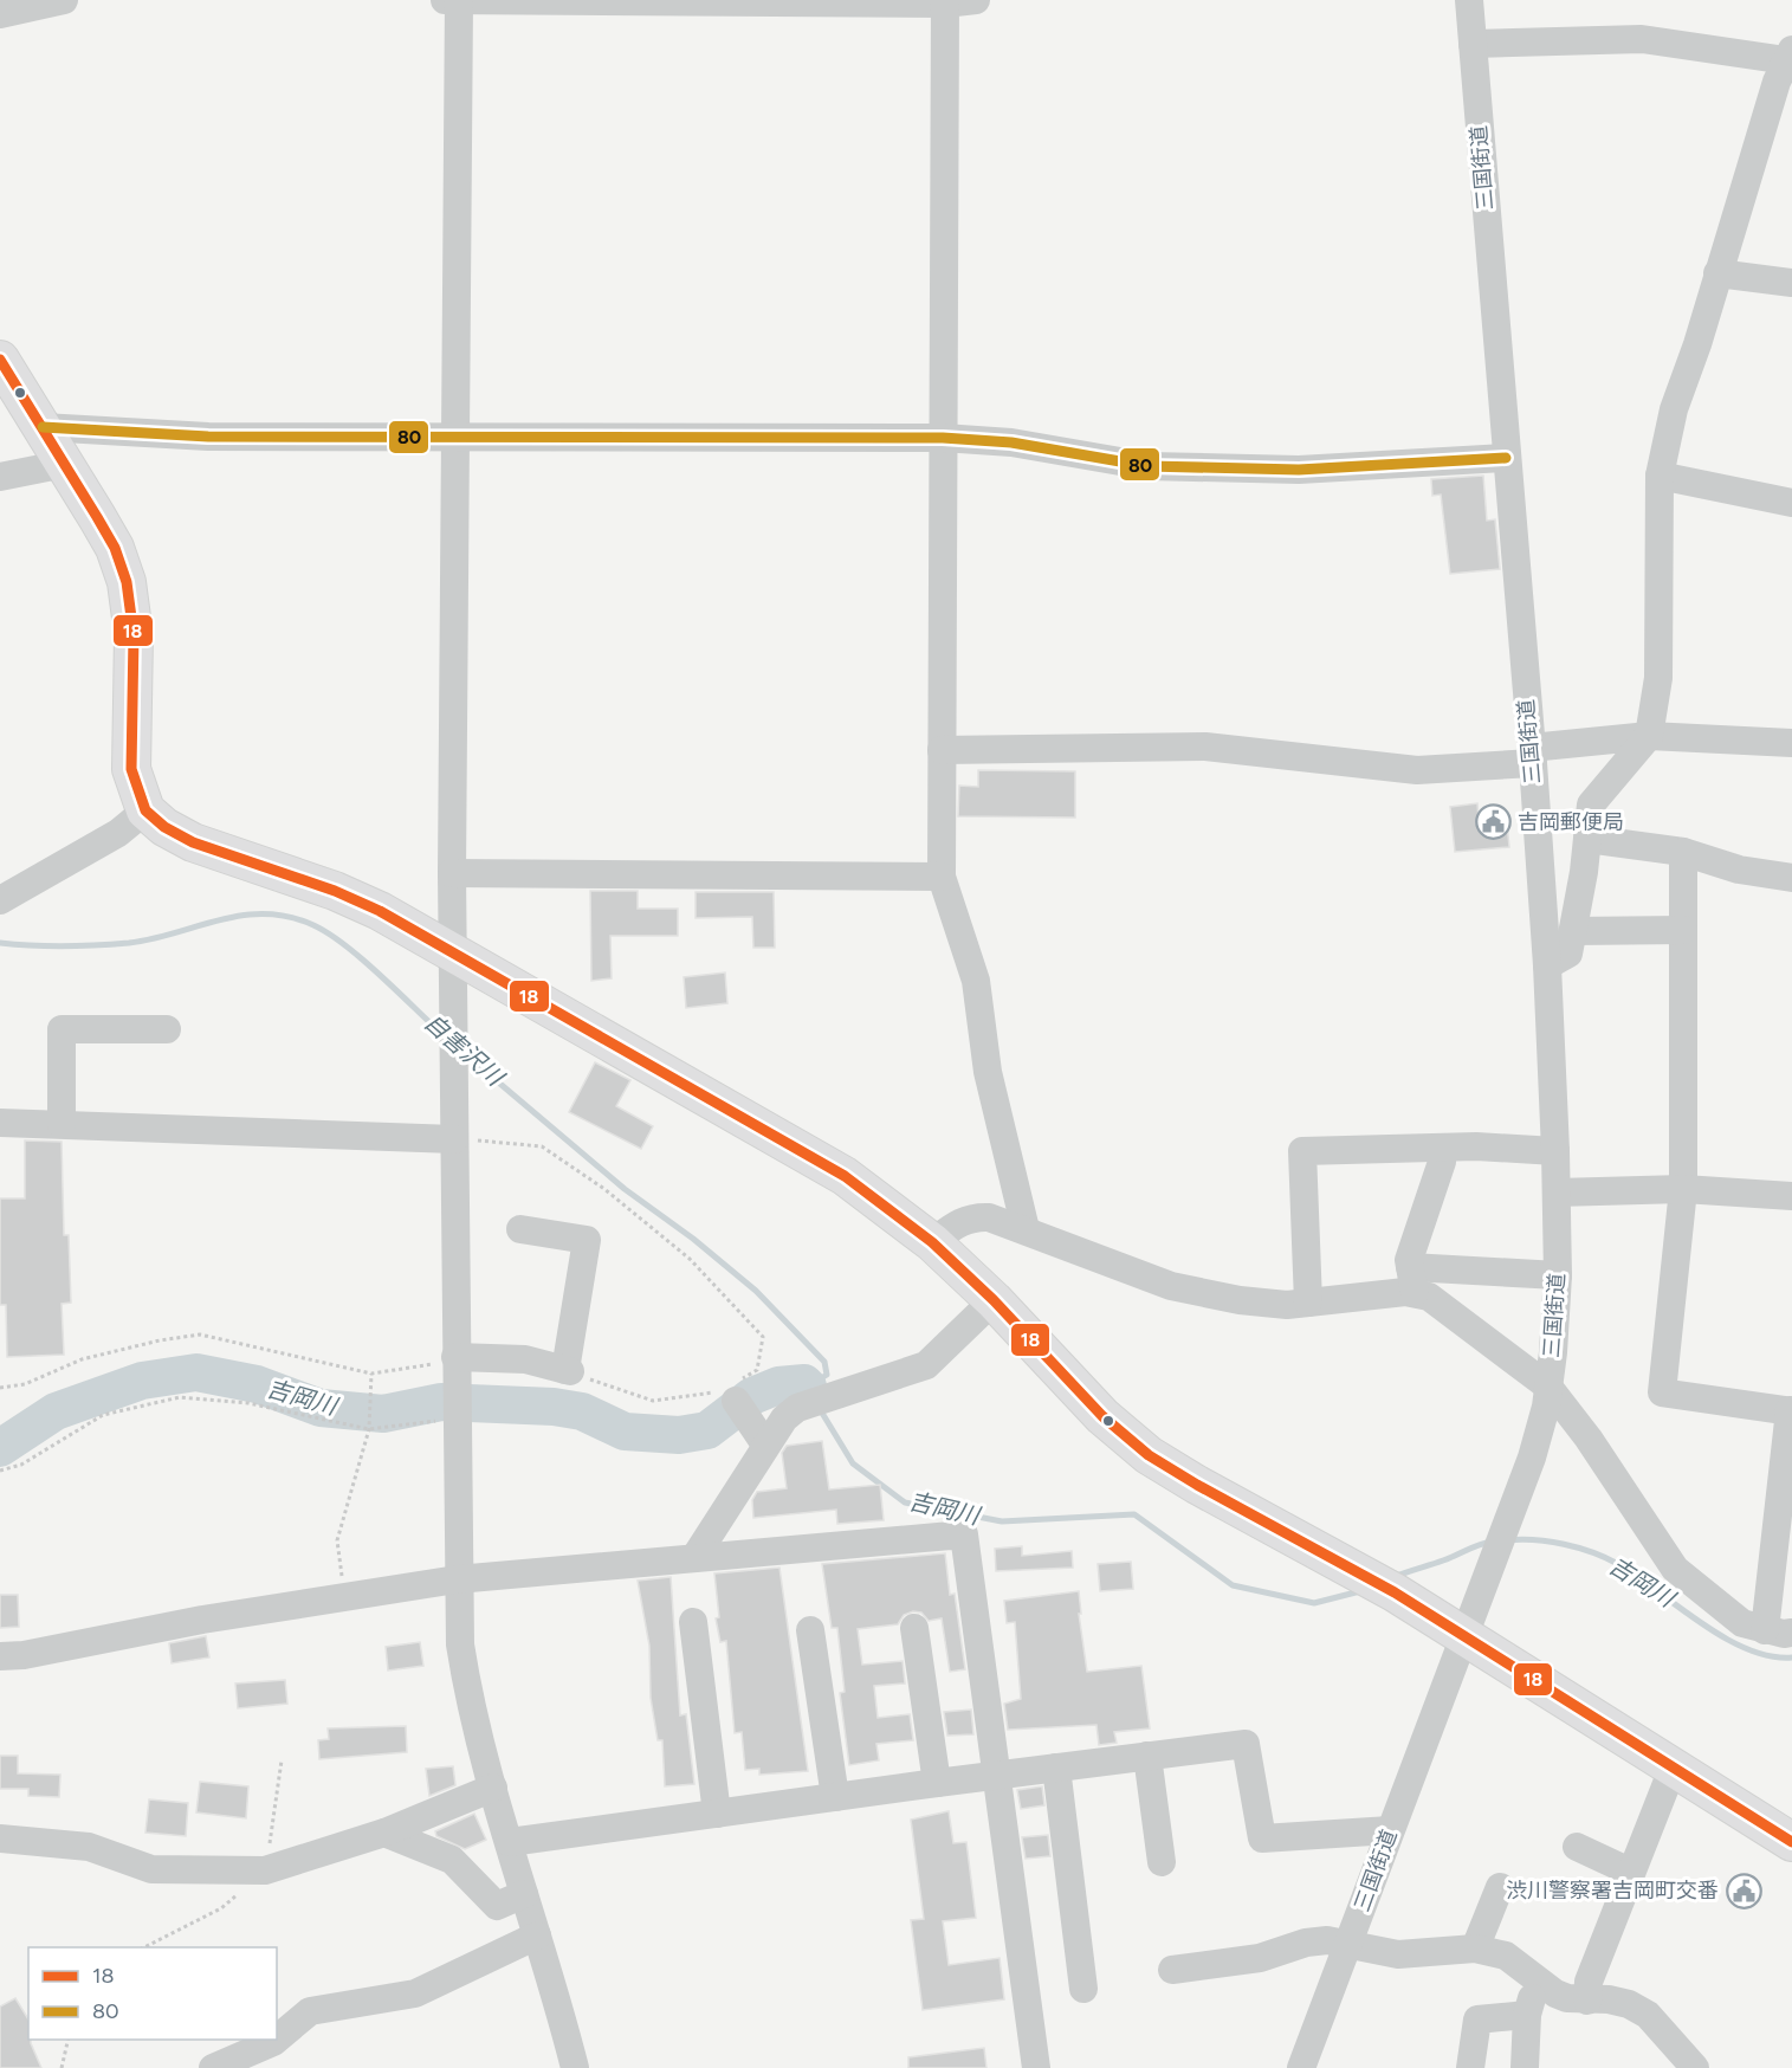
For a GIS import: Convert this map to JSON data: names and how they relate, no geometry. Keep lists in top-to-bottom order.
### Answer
{
  "streets": {
    "street": ["三国街道"]
  },
  "water": ["自害沢川", "吉岡川"],
  "places": {
    "public building": ["吉岡郵便局", "渋川警察署吉岡町交番"]
  },
  "lines": ["transit line 18", "transit line 80"],
  "legend": ["18", "80"]
}
